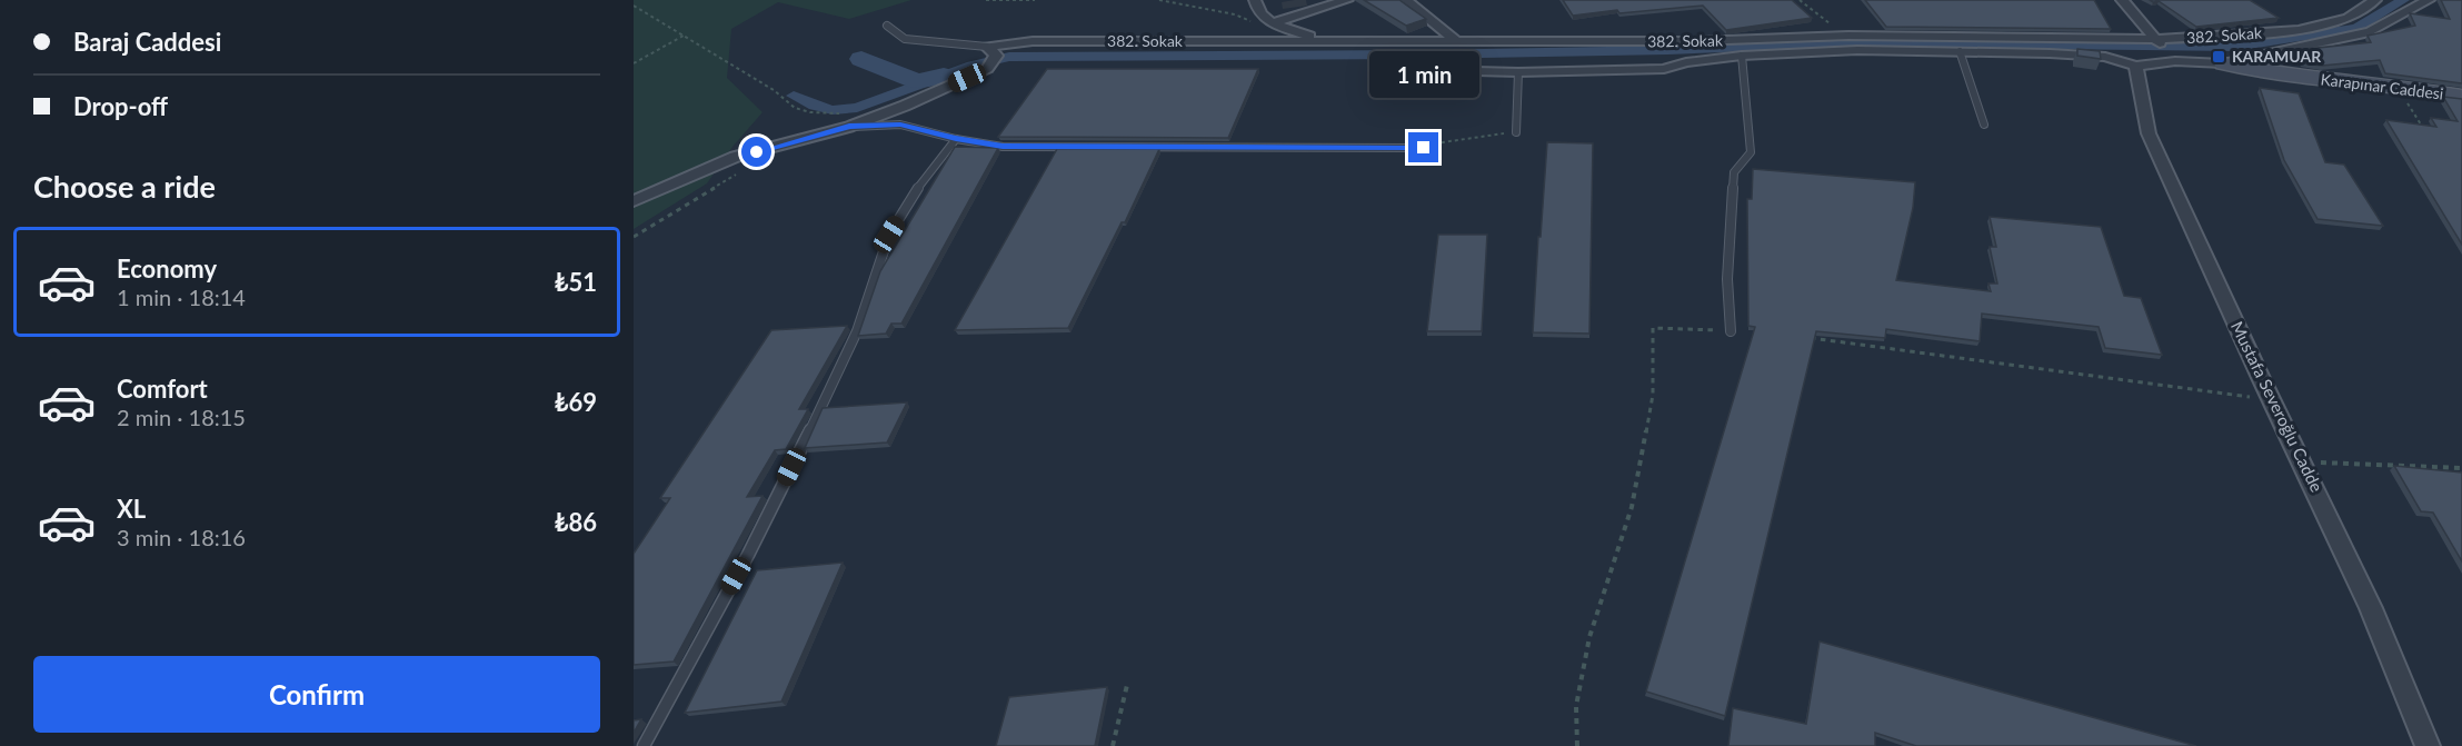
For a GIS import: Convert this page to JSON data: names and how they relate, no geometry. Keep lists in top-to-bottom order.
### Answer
{
  "streets": {
    "street": ["382. Sokak", "Karapınar Caddesi", "Mustafa Severoğlu Cadde"]
  },
  "places": {
    "transit": ["KARAMUAR"]
  },
  "page": {
    "banner": ["Baraj Caddesi", "Drop-off"],
    "bubble": "1 min",
    "heading": "Choose a ride",
    "list": [
      {
        "name": "Economy",
        "note": "1 min · 18:14",
        "value": "₺51"
      },
      {
        "name": "Comfort",
        "note": "2 min · 18:15",
        "value": "₺69"
      },
      {
        "name": "XL",
        "note": "3 min · 18:16",
        "value": "₺86"
      }
    ],
    "buttons": "Confirm"
  }
}
